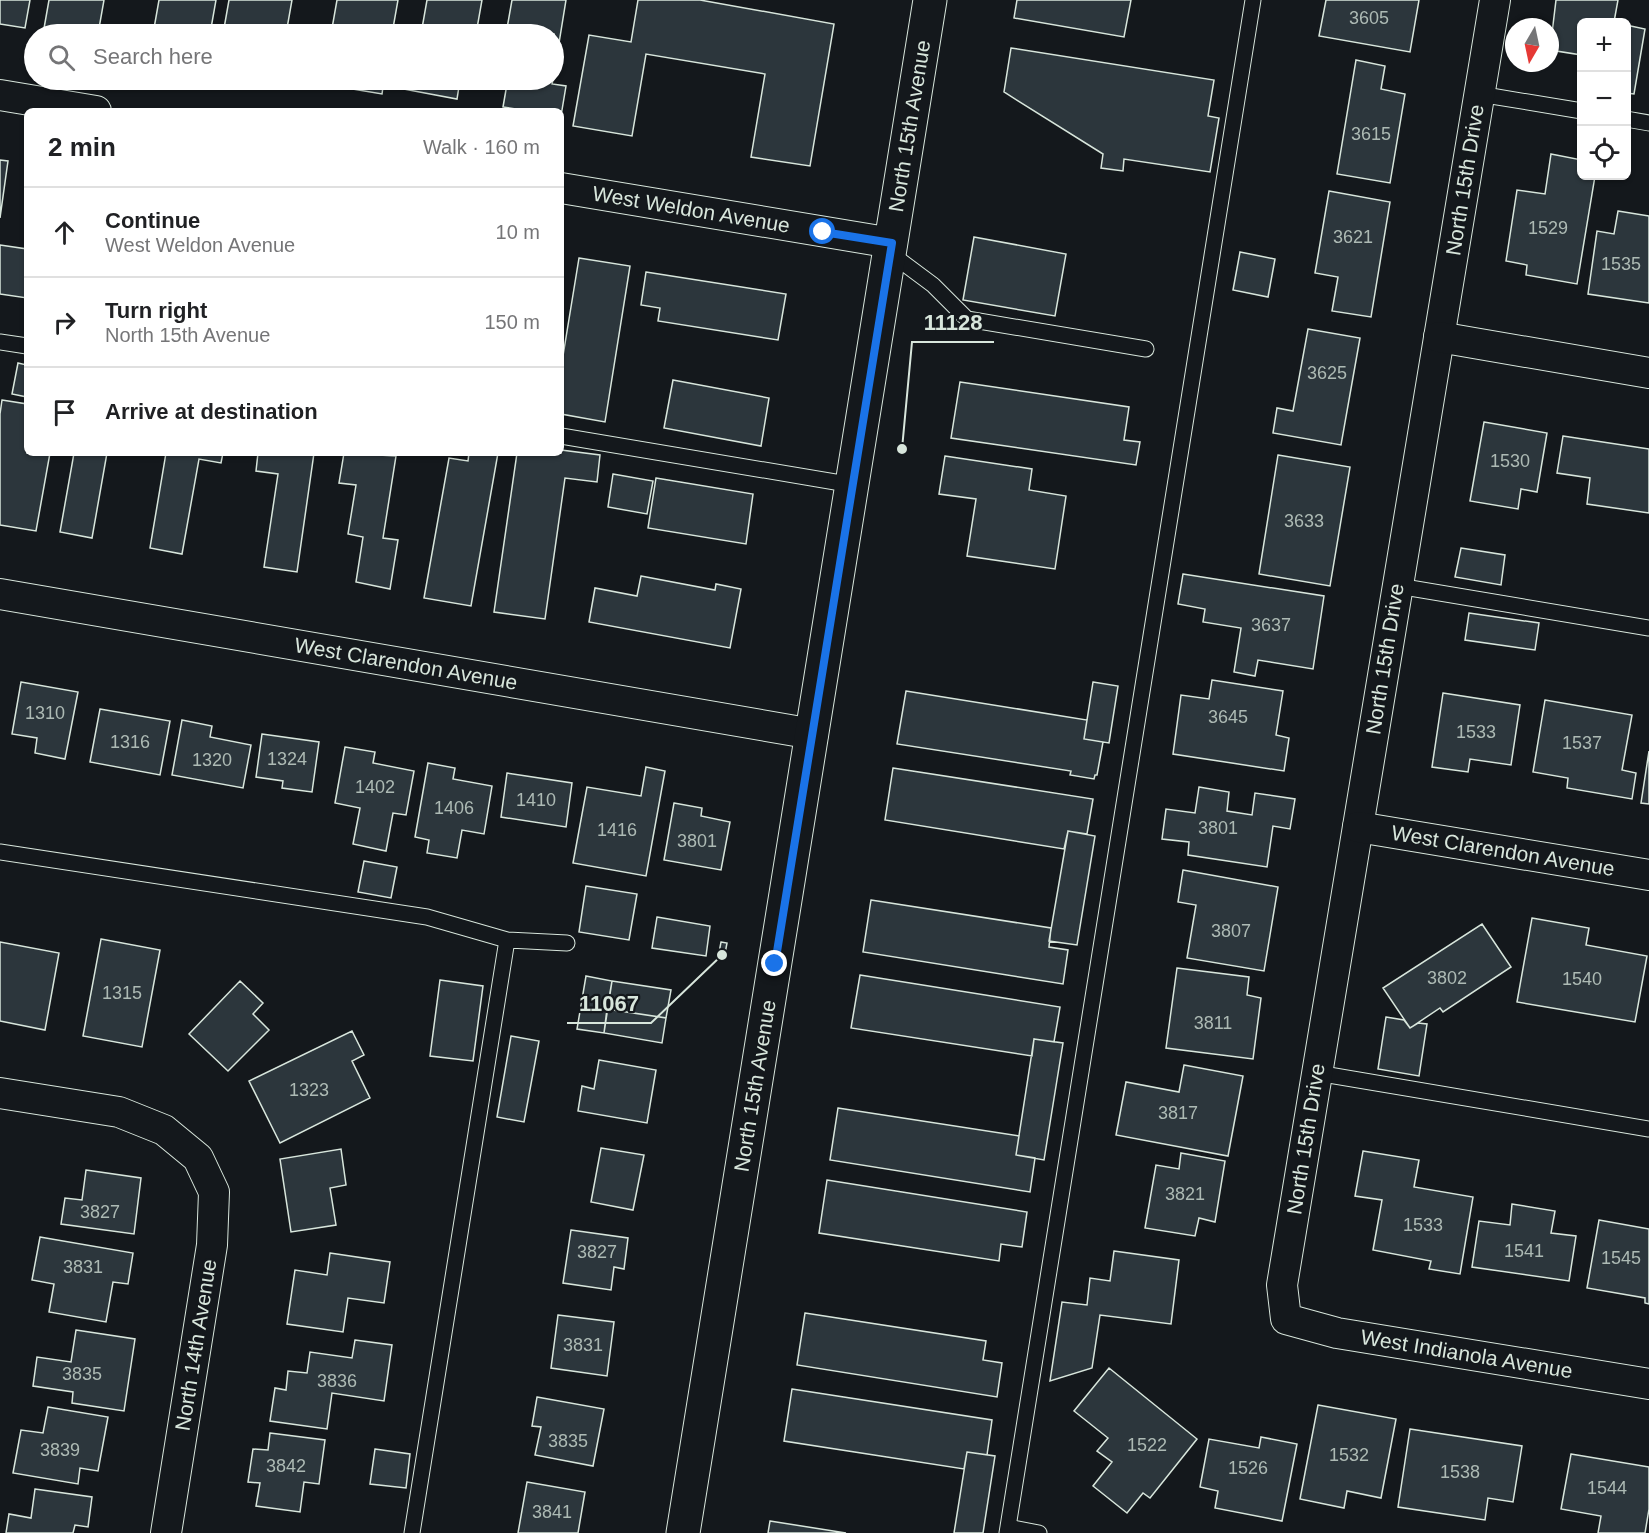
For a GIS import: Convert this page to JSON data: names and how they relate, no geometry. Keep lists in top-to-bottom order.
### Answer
{
  "streets": {
    "street": [
      "North 15th Avenue",
      "North 15th Drive",
      "West Weldon Avenue",
      "West Clarendon Avenue",
      "North 14th Avenue",
      "West Indianola Avenue"
    ]
  },
  "crossings": [
    ["North 15th Avenue", "West Weldon Avenue"],
    ["North 15th Avenue", "West Clarendon Avenue"],
    ["North 15th Drive", "West Clarendon Avenue"],
    ["North 15th Drive", "West Indianola Avenue"]
  ],
  "places": ["11128", "11067"],
  "house_numbers": [
    "3605",
    "3615",
    "1529",
    "3621",
    "1535",
    "3625",
    "1530",
    "3633",
    "3637",
    "1310",
    "3645",
    "1533",
    "1316",
    "1537",
    "1324",
    "1320",
    "1402",
    "1410",
    "1406",
    "3801",
    "1416",
    "3801",
    "3807",
    "3802",
    "1540",
    "1315",
    "3811",
    "1323",
    "3817",
    "3821",
    "3827",
    "1533",
    "1541",
    "3827",
    "1545",
    "3831",
    "3831",
    "3835",
    "3836",
    "3835",
    "1522",
    "3839",
    "1532",
    "3842",
    "1526",
    "1538",
    "1544",
    "3841"
  ],
  "north": "bottom",
  "page": {
    "map_buttons": ["+", "−"],
    "search": "Search here",
    "heading": ["2 min", "Walk · 160 m"],
    "list": [
      ["Continue", "West Weldon Avenue", "10 m"],
      ["Turn right", "North 15th Avenue", "150 m"],
      "Arrive at destination"
    ]
  }
}
